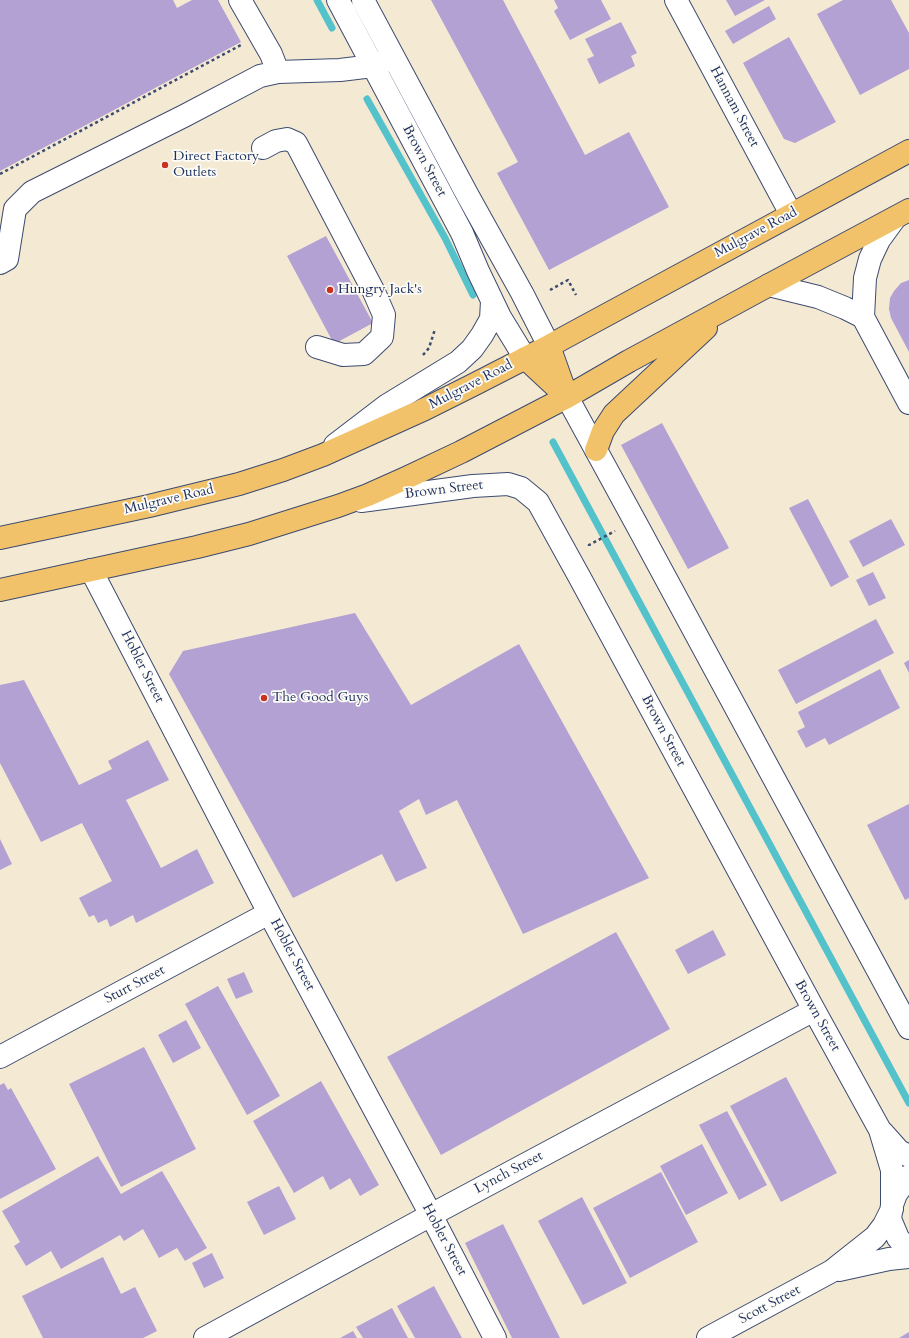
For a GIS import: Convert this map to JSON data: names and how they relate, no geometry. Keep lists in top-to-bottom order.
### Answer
{
  "streets": {
    "main road": ["Brown Street", "Mulgrave Road"],
    "street": [
      "Hannam Street",
      "Hobler Street",
      "Sturt Street",
      "Lynch Street",
      "Scott Street"
    ]
  },
  "crossings": [
    ["Hannam Street", "Mulgrave Road"],
    ["Brown Street", "Mulgrave Road"],
    ["Brown Street", "Lynch Street"],
    ["Brown Street", "Scott Street"],
    ["Hobler Street", "Sturt Street"],
    ["Hobler Street", "Lynch Street"]
  ],
  "places": ["Direct Factory Outlets", "Hungry Jack's", "The Good Guys"]
}
